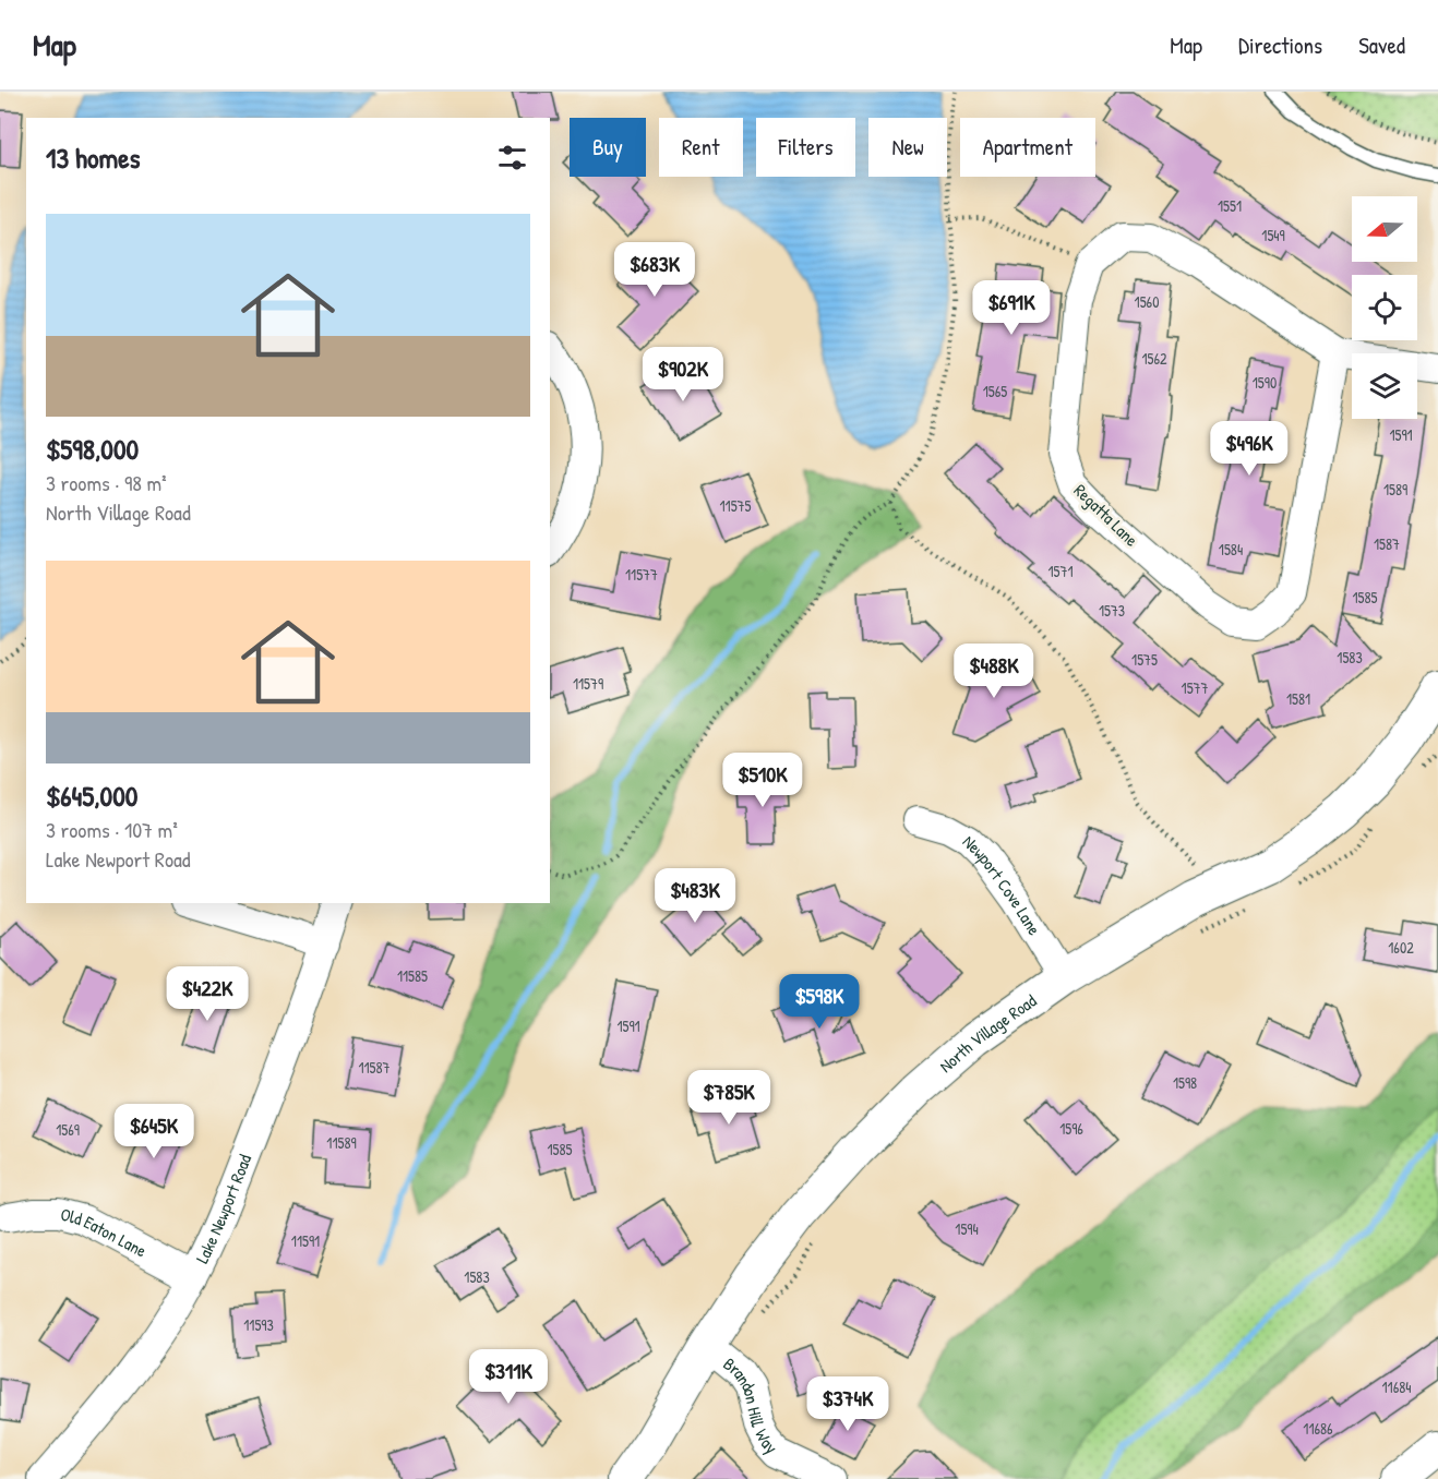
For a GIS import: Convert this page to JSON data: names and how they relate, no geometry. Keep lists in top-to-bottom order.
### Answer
{
  "streets": {
    "street": [
      "Regatta Lane",
      "Newport Cove Lane",
      "North Village Road",
      "Lake Newport Road",
      "Old Eaton Lane",
      "Brandon Hill Way"
    ]
  },
  "crossings": [
    ["Newport Cove Lane", "North Village Road"],
    ["North Village Road", "Brandon Hill Way"],
    ["Lake Newport Road", "Old Eaton Lane"]
  ],
  "house_numbers": [
    "1551",
    "1549",
    "1560",
    "1562",
    "1590",
    "1565",
    "1591",
    "1589",
    "11575",
    "1587",
    "1584",
    "1571",
    "11577",
    "1585",
    "1573",
    "1583",
    "1575",
    "11579",
    "1577",
    "1581",
    "1602",
    "11585",
    "1591",
    "11587",
    "1598",
    "1596",
    "1569",
    "11589",
    "1585",
    "1594",
    "11591",
    "1583",
    "11593",
    "11684",
    "11686"
  ],
  "north": "left",
  "page": {
    "header": "Map",
    "nav": ["Map", "Directions", "Saved"],
    "chip": [
      "Buy",
      "Rent",
      "Filters",
      "New",
      "Apartment"
    ],
    "heading": "13 homes",
    "list": [
      {
        "name": "$598,000",
        "note": "3 rooms · 98 m² · North Village Road"
      },
      {
        "name": "$645,000",
        "note": "3 rooms · 107 m² · Lake Newport Road"
      }
    ],
    "price": [
      "$683K",
      "$691K",
      "$902K",
      "$496K",
      "$488K",
      "$510K",
      "$483K",
      "$422K",
      "$598K",
      "$785K",
      "$645K",
      "$311K",
      "$374K"
    ]
  }
}
